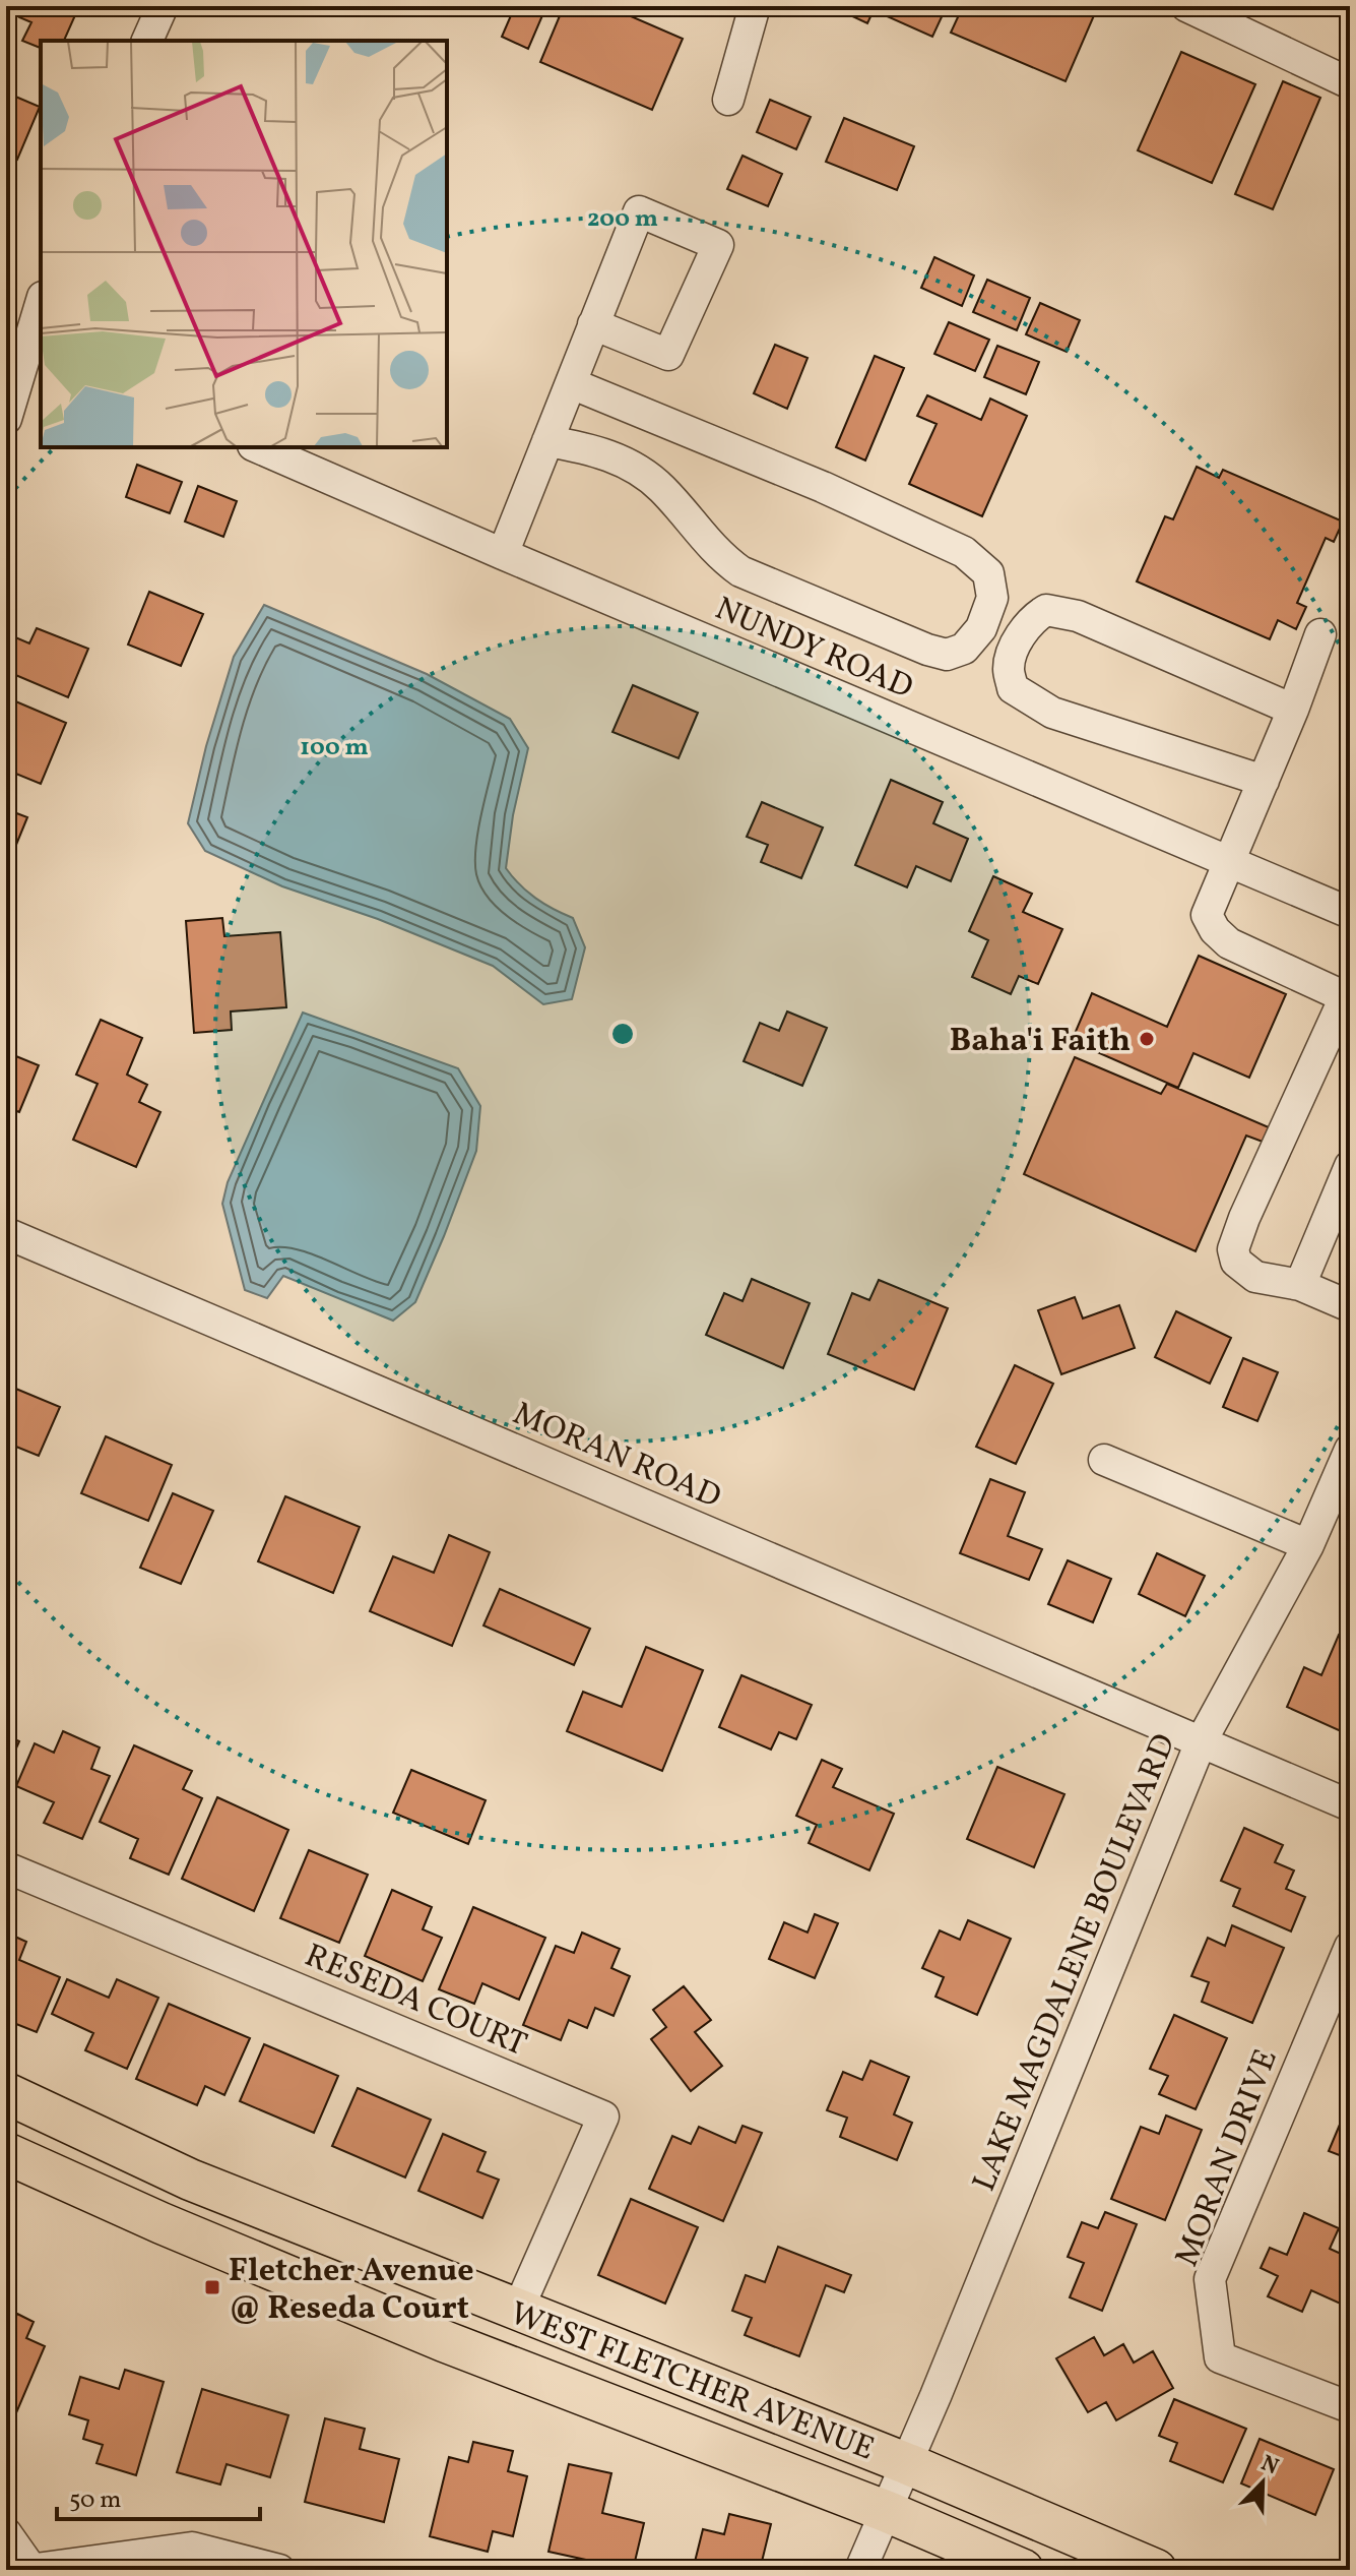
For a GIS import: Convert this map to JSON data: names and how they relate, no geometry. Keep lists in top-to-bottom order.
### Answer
{
  "streets": {
    "main road": ["WEST FLETCHER AVENUE"],
    "street": [
      "NUNDY ROAD",
      "MORAN ROAD",
      "LAKE MAGDALENE BOULEVARD",
      "RESEDA COURT",
      "MORAN DRIVE"
    ]
  },
  "crossings": [
    ["MORAN ROAD", "LAKE MAGDALENE BOULEVARD"],
    ["LAKE MAGDALENE BOULEVARD", "WEST FLETCHER AVENUE"],
    ["RESEDA COURT", "WEST FLETCHER AVENUE"]
  ],
  "places": {
    "other": ["Baha'i Faith"],
    "transit": ["Fletcher Avenue @ Reseda Court"]
  },
  "scale_bar": "50 m",
  "north": "top right",
  "rings": ["200 m", "100 m"]
}
